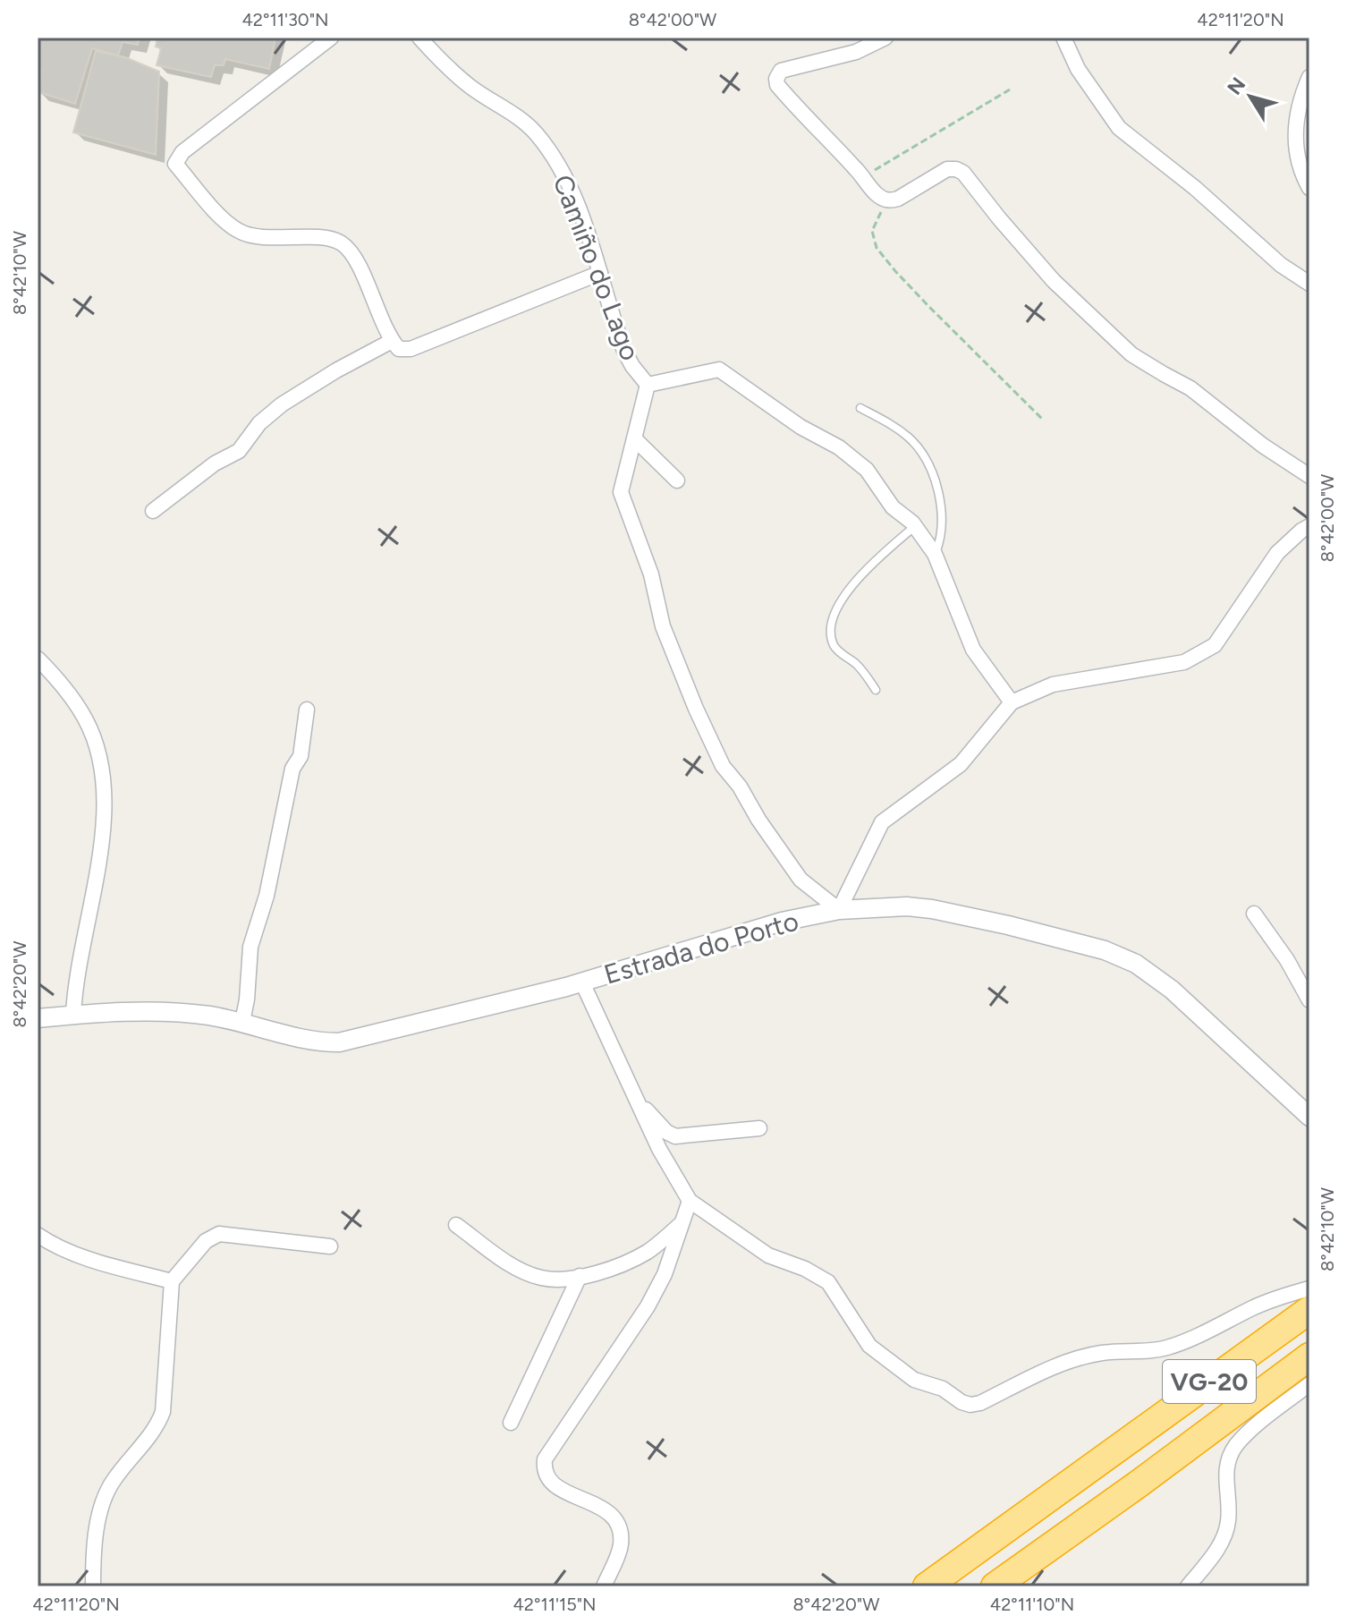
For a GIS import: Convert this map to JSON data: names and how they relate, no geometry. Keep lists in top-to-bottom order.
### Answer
{
  "streets": {
    "highway": ["VG-20"],
    "street": ["Camiño do Lago", "Estrada do Porto"]
  },
  "north": "top left",
  "coordinates": [
    "42°11'30\"N",
    "8°42'00\"W",
    "42°11'20\"N",
    "8°42'10\"W",
    "8°42'20\"W",
    "42°11'15\"N",
    "42°11'10\"N"
  ]
}
